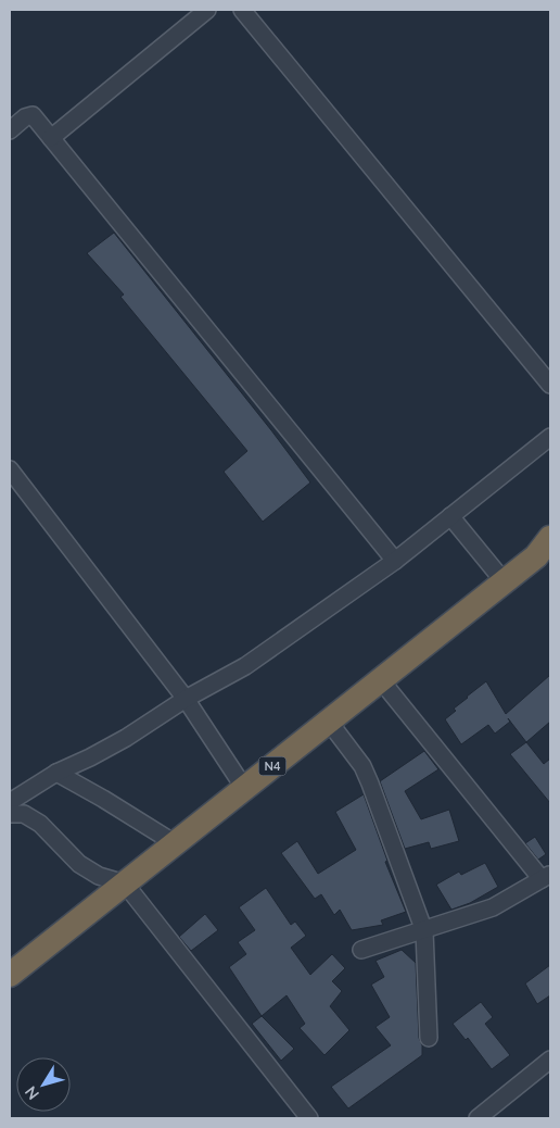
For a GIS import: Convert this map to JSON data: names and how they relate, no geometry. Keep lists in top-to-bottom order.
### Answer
{
  "streets": {
    "highway": ["N4"]
  },
  "north": "bottom left"
}
